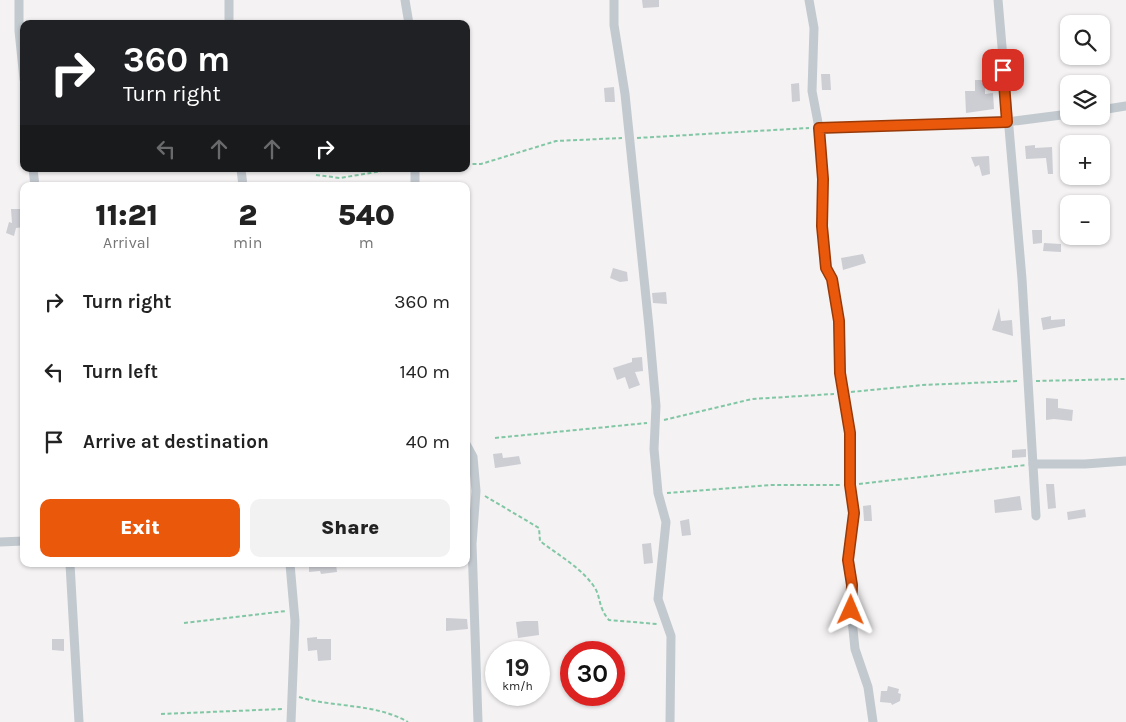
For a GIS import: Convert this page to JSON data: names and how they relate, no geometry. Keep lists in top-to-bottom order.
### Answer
{
  "page": {
    "map_buttons": ["+", "−"],
    "turn": ["360 m", "Turn right"],
    "eta": [
      "11:21",
      "Arrival",
      "2",
      "min",
      "540",
      "m"
    ],
    "list": [
      {
        "name": "Turn right",
        "value": "360 m"
      },
      {
        "name": "Turn left",
        "value": "140 m"
      },
      {
        "name": "Arrive at destination",
        "value": "40 m"
      }
    ],
    "buttons": ["Exit", "Share"],
    "speed": "19 km/h",
    "limit": "30"
  }
}
